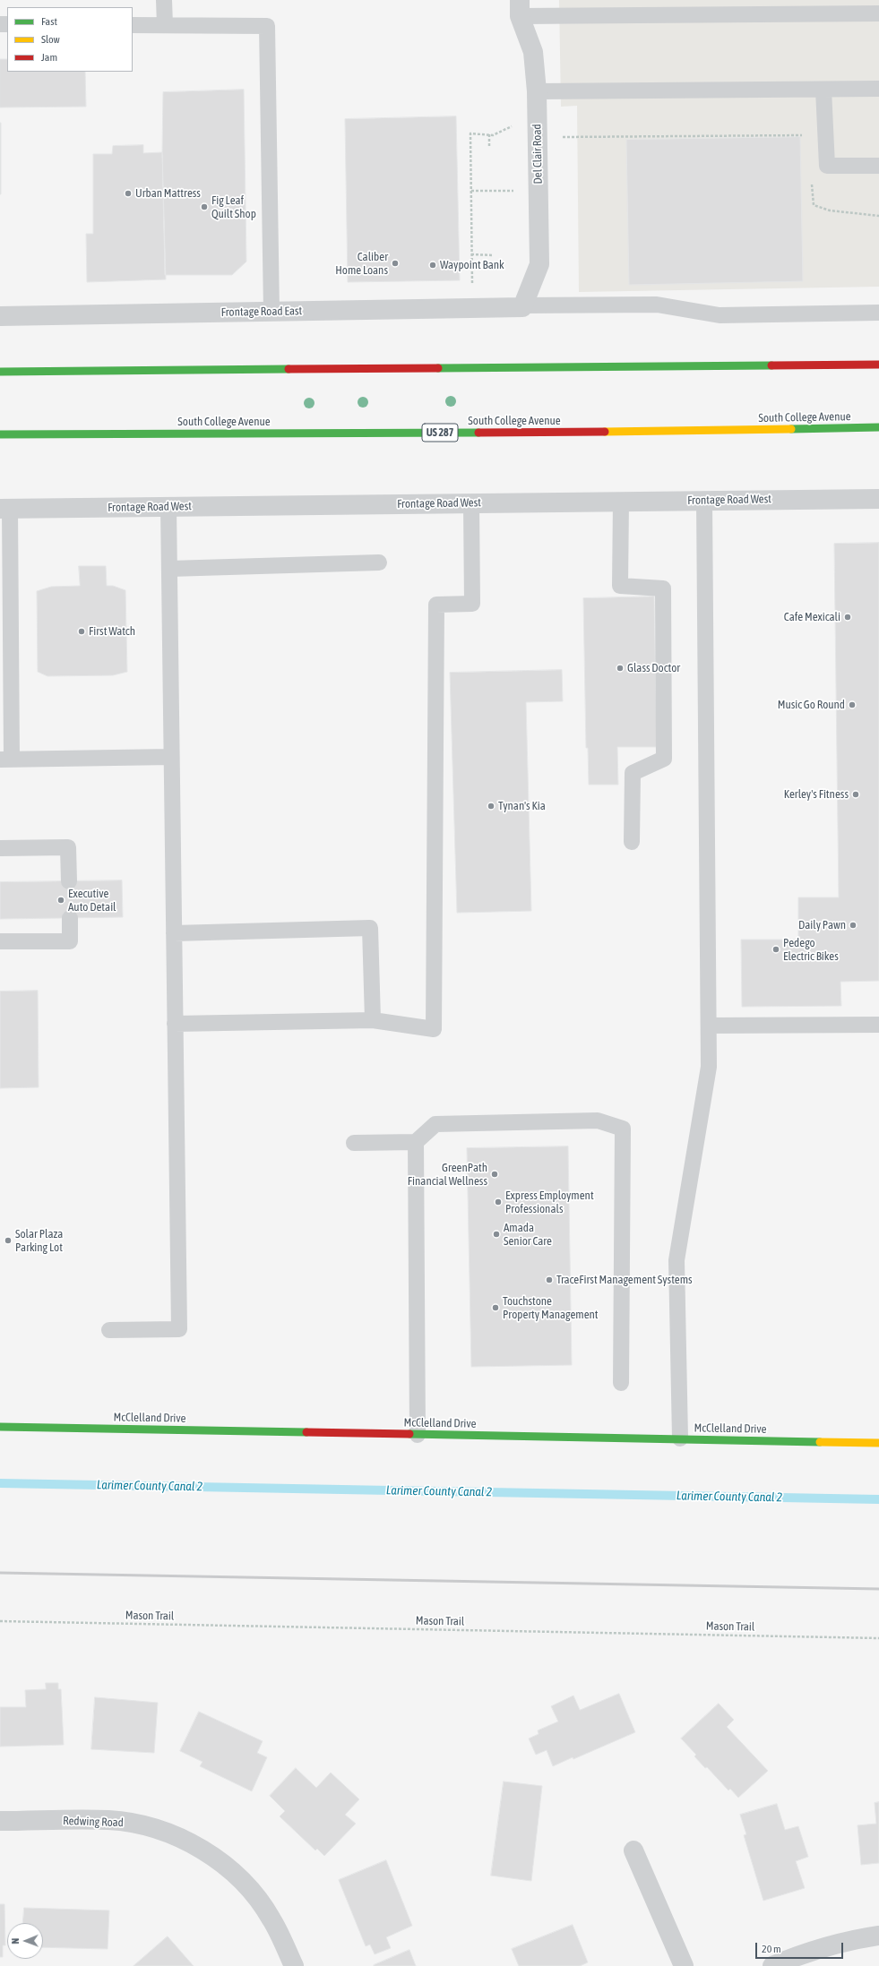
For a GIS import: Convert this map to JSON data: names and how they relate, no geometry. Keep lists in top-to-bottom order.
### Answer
{
  "streets": {
    "main road": ["South College Avenue", "US 287", "McClelland Drive"],
    "street": [
      "Del Clair Road",
      "Frontage Road East",
      "Frontage Road West",
      "Redwing Road"
    ],
    "path": ["Mason Trail"]
  },
  "crossings": [
    ["Del Clair Road", "Frontage Road East"]
  ],
  "water": ["Larimer County Canal 2"],
  "places": [
    "Urban Mattress",
    "Fig Leaf Quilt Shop",
    "Caliber Home Loans",
    "Waypoint Bank",
    "Cafe Mexicali",
    "First Watch",
    "Glass Doctor",
    "Music Go Round",
    "Kerley's Fitness",
    "Tynan's Kia",
    "Executive Auto Detail",
    "Daily Pawn",
    "Pedego Electric Bikes",
    "GreenPath Financial Wellness",
    "Express Employment Professionals",
    "Amada Senior Care",
    "Solar Plaza Parking Lot",
    "TraceFirst Management Systems",
    "Touchstone Property Management"
  ],
  "legend": ["Fast", "Slow", "Jam"],
  "scale_bar": "20 m",
  "north": "left"
}
